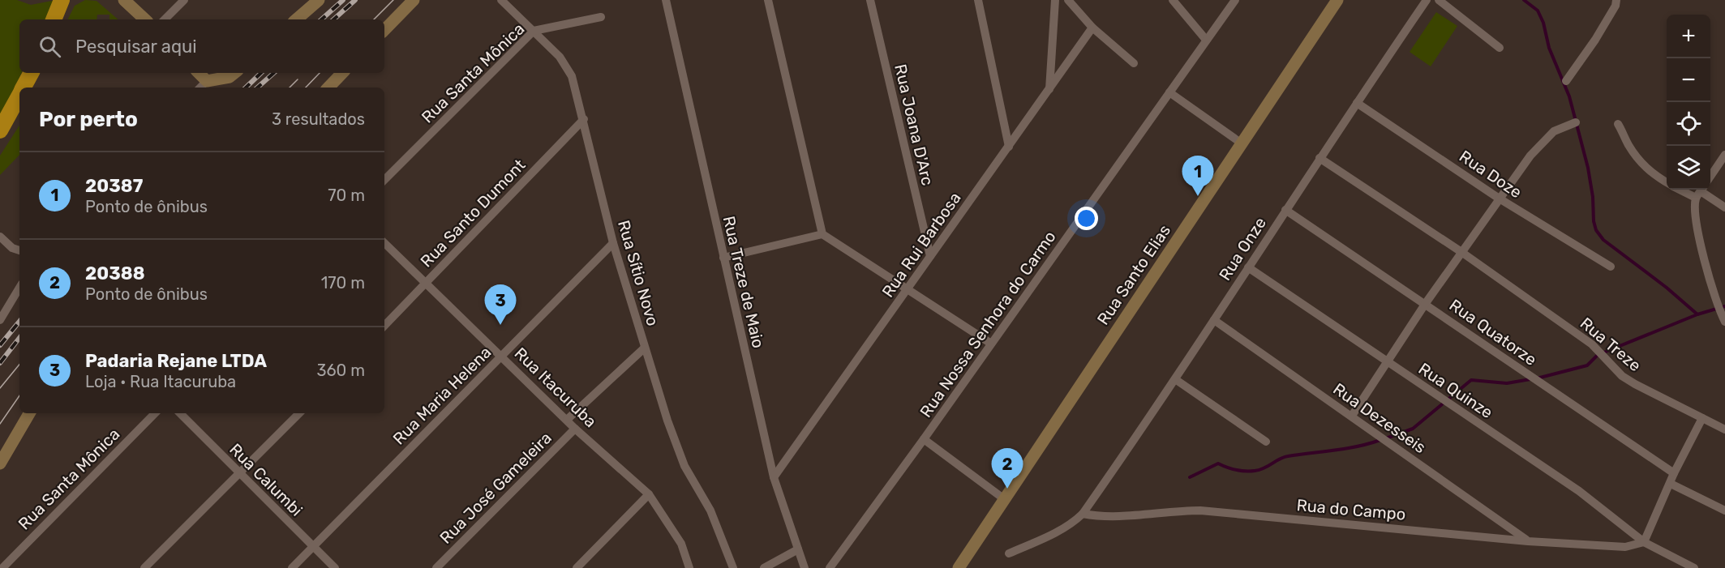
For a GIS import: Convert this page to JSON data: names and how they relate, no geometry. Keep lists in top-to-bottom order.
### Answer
{
  "streets": {
    "main road": ["Rua Santo Elias"],
    "street": [
      "Rua Santa Mônica",
      "Rua Joana D'Arc",
      "Rua Doze",
      "Rua Santo Dumont",
      "Rua Rui Barbosa",
      "Rua Onze",
      "Rua Sítio Novo",
      "Rua Treze de Maio",
      "Rua Nossa Senhora do Carmo",
      "Rua Quatorze",
      "Rua Treze",
      "Rua Itacuruba",
      "Rua Quinze",
      "Rua Maria Helena",
      "Rua Dezesseis",
      "Rua Calumbi",
      "Rua José Gameleira",
      "Rua do Campo"
    ]
  },
  "crossings": [
    ["Rua Santa Mônica", "Rua Sítio Novo"],
    ["Rua Joana D'Arc", "Rua Rui Barbosa"],
    ["Rua Doze", "Rua Onze"],
    ["Rua Santo Dumont", "Rua Sítio Novo"],
    ["Rua Santo Dumont", "Rua Itacuruba"],
    ["Rua Rui Barbosa", "Rua Treze de Maio"],
    ["Rua Onze", "Rua Quatorze"],
    ["Rua Onze", "Rua Treze"],
    ["Rua Onze", "Rua Quinze"],
    ["Rua Onze", "Rua Dezesseis"],
    ["Rua Onze", "Rua do Campo"],
    ["Rua Sítio Novo", "Rua Maria Helena"],
    ["Rua Sítio Novo", "Rua José Gameleira"],
    ["Rua Itacuruba", "Rua Maria Helena"],
    ["Rua Itacuruba", "Rua José Gameleira"],
    ["Rua Quinze", "Rua do Campo"],
    ["Rua Maria Helena", "Rua Calumbi"],
    ["Rua Dezesseis", "Rua do Campo"]
  ],
  "page": {
    "map_buttons": ["+", "−"],
    "search": "Pesquisar aqui",
    "heading": ["Por perto", "3 resultados"],
    "list": [
      {
        "mark": "1",
        "name": "20387",
        "note": "Ponto de ônibus",
        "value": "70 m"
      },
      {
        "mark": "2",
        "name": "20388",
        "note": "Ponto de ônibus",
        "value": "170 m"
      },
      {
        "mark": "3",
        "name": "Padaria Rejane LTDA",
        "note": "Loja · Rua Itacuruba",
        "value": "360 m"
      }
    ],
    "pins": ["1", "3", "2"]
  }
}
